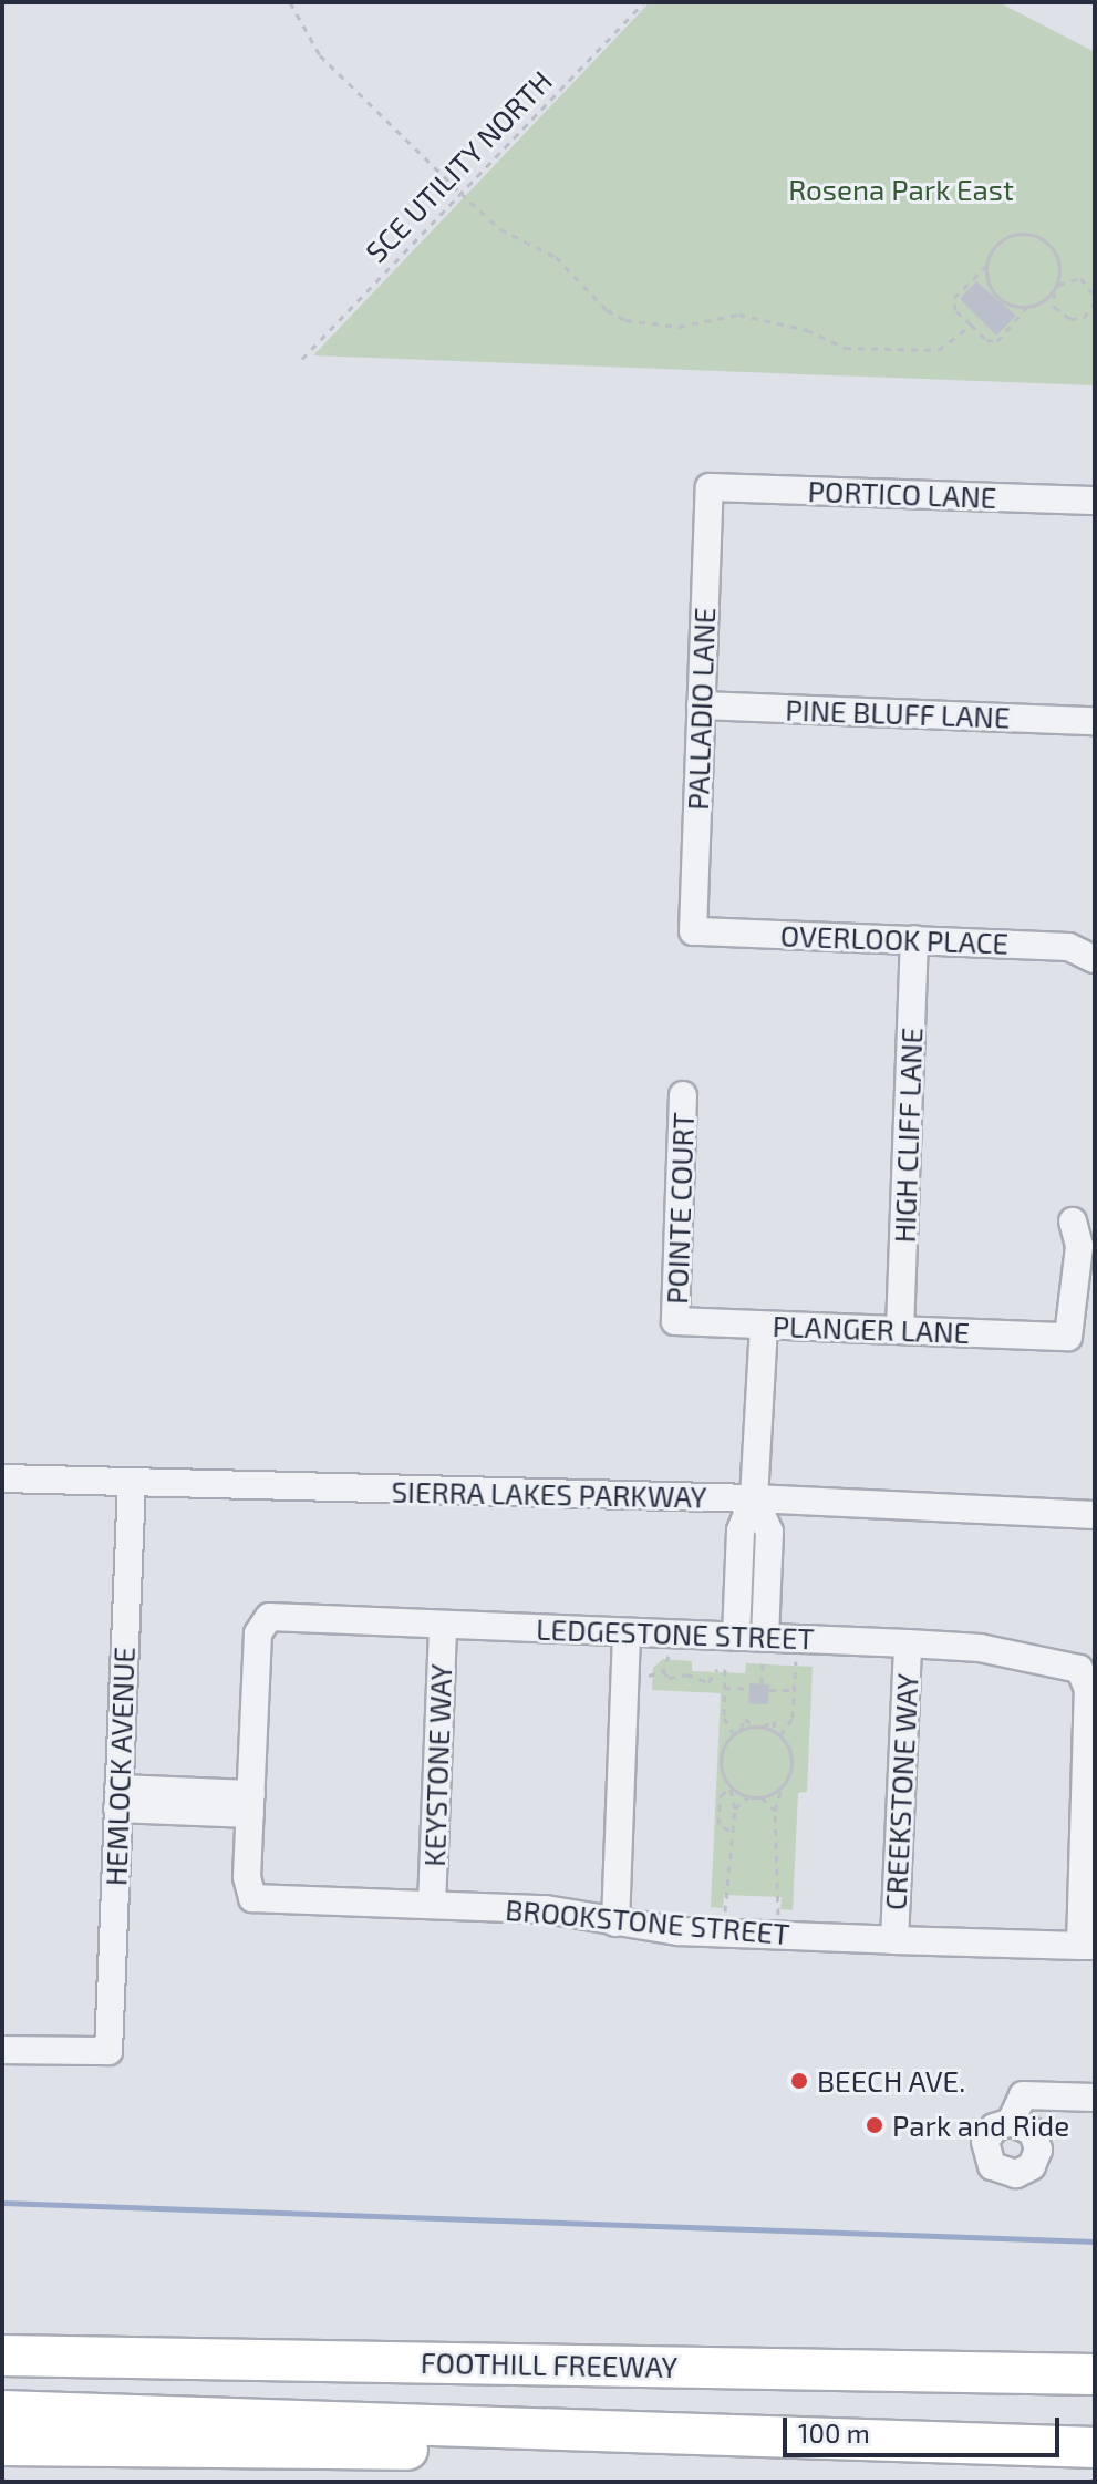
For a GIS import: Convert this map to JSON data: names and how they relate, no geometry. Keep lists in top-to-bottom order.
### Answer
{
  "streets": {
    "highway": ["FOOTHILL FREEWAY"],
    "street": [
      "PORTICO LANE",
      "PALLADIO LANE",
      "PINE BLUFF LANE",
      "OVERLOOK PLACE",
      "HIGH CLIFF LANE",
      "POINTE COURT",
      "PLANGER LANE",
      "SIERRA LAKES PARKWAY",
      "LEDGESTONE STREET",
      "KEYSTONE WAY",
      "HEMLOCK AVENUE",
      "CREEKSTONE WAY",
      "BROOKSTONE STREET"
    ],
    "path": ["SCE UTILITY NORTH"]
  },
  "crossings": [
    ["PORTICO LANE", "PALLADIO LANE"],
    ["PALLADIO LANE", "PINE BLUFF LANE"],
    ["PALLADIO LANE", "OVERLOOK PLACE"],
    ["OVERLOOK PLACE", "HIGH CLIFF LANE"],
    ["HIGH CLIFF LANE", "PLANGER LANE"],
    ["POINTE COURT", "PLANGER LANE"],
    ["SIERRA LAKES PARKWAY", "HEMLOCK AVENUE"],
    ["LEDGESTONE STREET", "KEYSTONE WAY"],
    ["LEDGESTONE STREET", "CREEKSTONE WAY"],
    ["LEDGESTONE STREET", "BROOKSTONE STREET"],
    ["KEYSTONE WAY", "BROOKSTONE STREET"],
    ["CREEKSTONE WAY", "BROOKSTONE STREET"]
  ],
  "parks": ["Rosena Park East"],
  "places": ["BEECH AVE.", "Park and Ride"],
  "scale_bar": "100 m"
}
